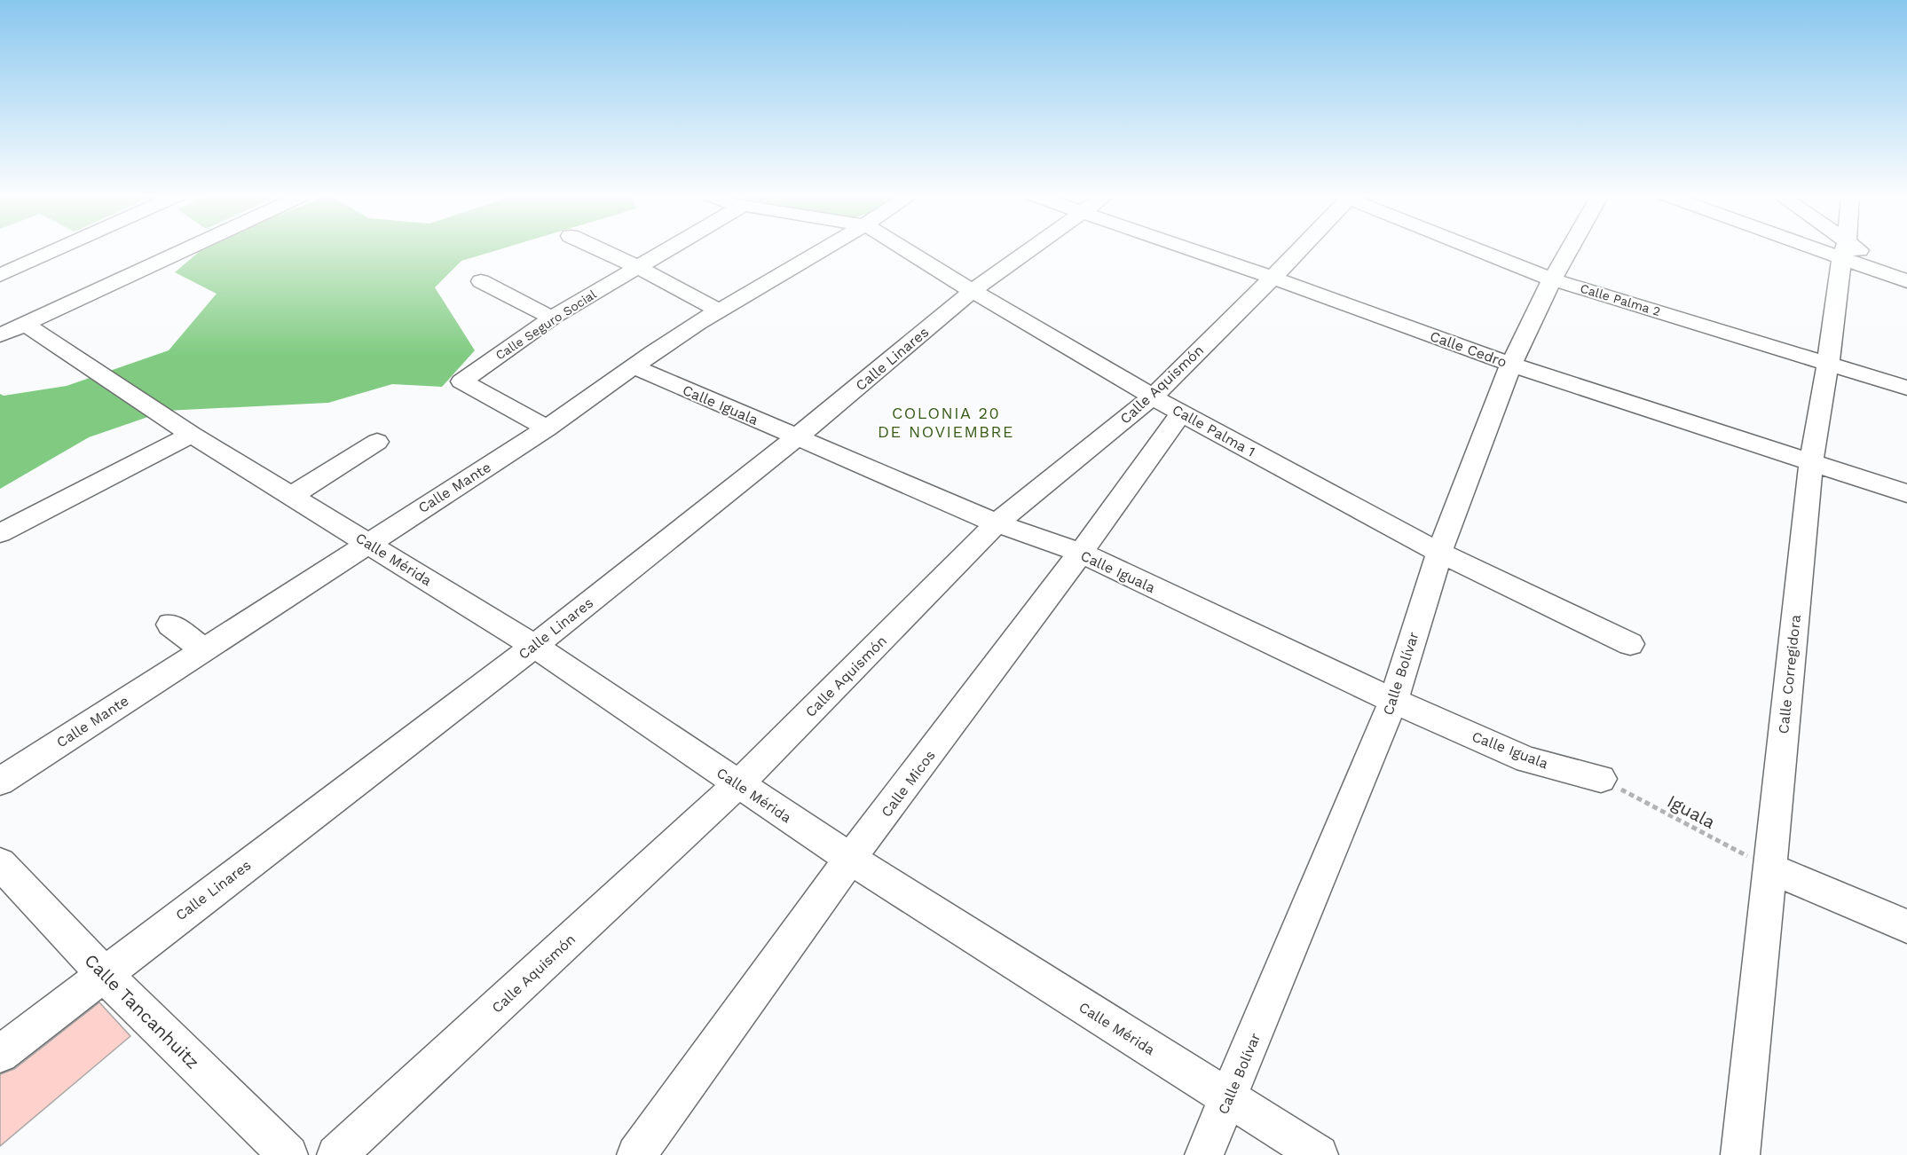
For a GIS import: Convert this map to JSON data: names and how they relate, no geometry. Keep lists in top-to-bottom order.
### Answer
{
  "streets": {
    "street": [
      "Calle Palma 2",
      "Calle Seguro Social",
      "Calle Cedro",
      "Calle Linares",
      "Calle Aquismón",
      "Calle Iguala",
      "Calle Palma 1",
      "Calle Mante",
      "Calle Mérida",
      "Calle Bolívar",
      "Calle Corregidora",
      "Calle Micos",
      "Calle Tancanhuitz"
    ],
    "path": ["Iguala"]
  },
  "crossings": [
    ["Calle Palma 2", "Calle Bolívar"],
    ["Calle Palma 2", "Calle Corregidora"],
    ["Calle Seguro Social", "Calle Mante"],
    ["Calle Cedro", "Calle Aquismón"],
    ["Calle Cedro", "Calle Bolívar"],
    ["Calle Cedro", "Calle Corregidora"],
    ["Calle Linares", "Calle Iguala"],
    ["Calle Linares", "Calle Palma 1"],
    ["Calle Linares", "Calle Mérida"],
    ["Calle Linares", "Calle Tancanhuitz"],
    ["Calle Aquismón", "Calle Iguala"],
    ["Calle Aquismón", "Calle Palma 1"],
    ["Calle Aquismón", "Calle Mérida"],
    ["Calle Iguala", "Calle Mante"],
    ["Calle Iguala", "Calle Bolívar"],
    ["Calle Iguala", "Calle Micos"],
    ["Calle Iguala", "Iguala"],
    ["Calle Palma 1", "Calle Bolívar"],
    ["Calle Palma 1", "Calle Micos"],
    ["Calle Mante", "Calle Mérida"],
    ["Calle Mérida", "Calle Bolívar"],
    ["Calle Mérida", "Calle Micos"],
    ["Calle Corregidora", "Iguala"]
  ],
  "districts": ["COLONIA 20 DE NOVIEMBRE"]
}
